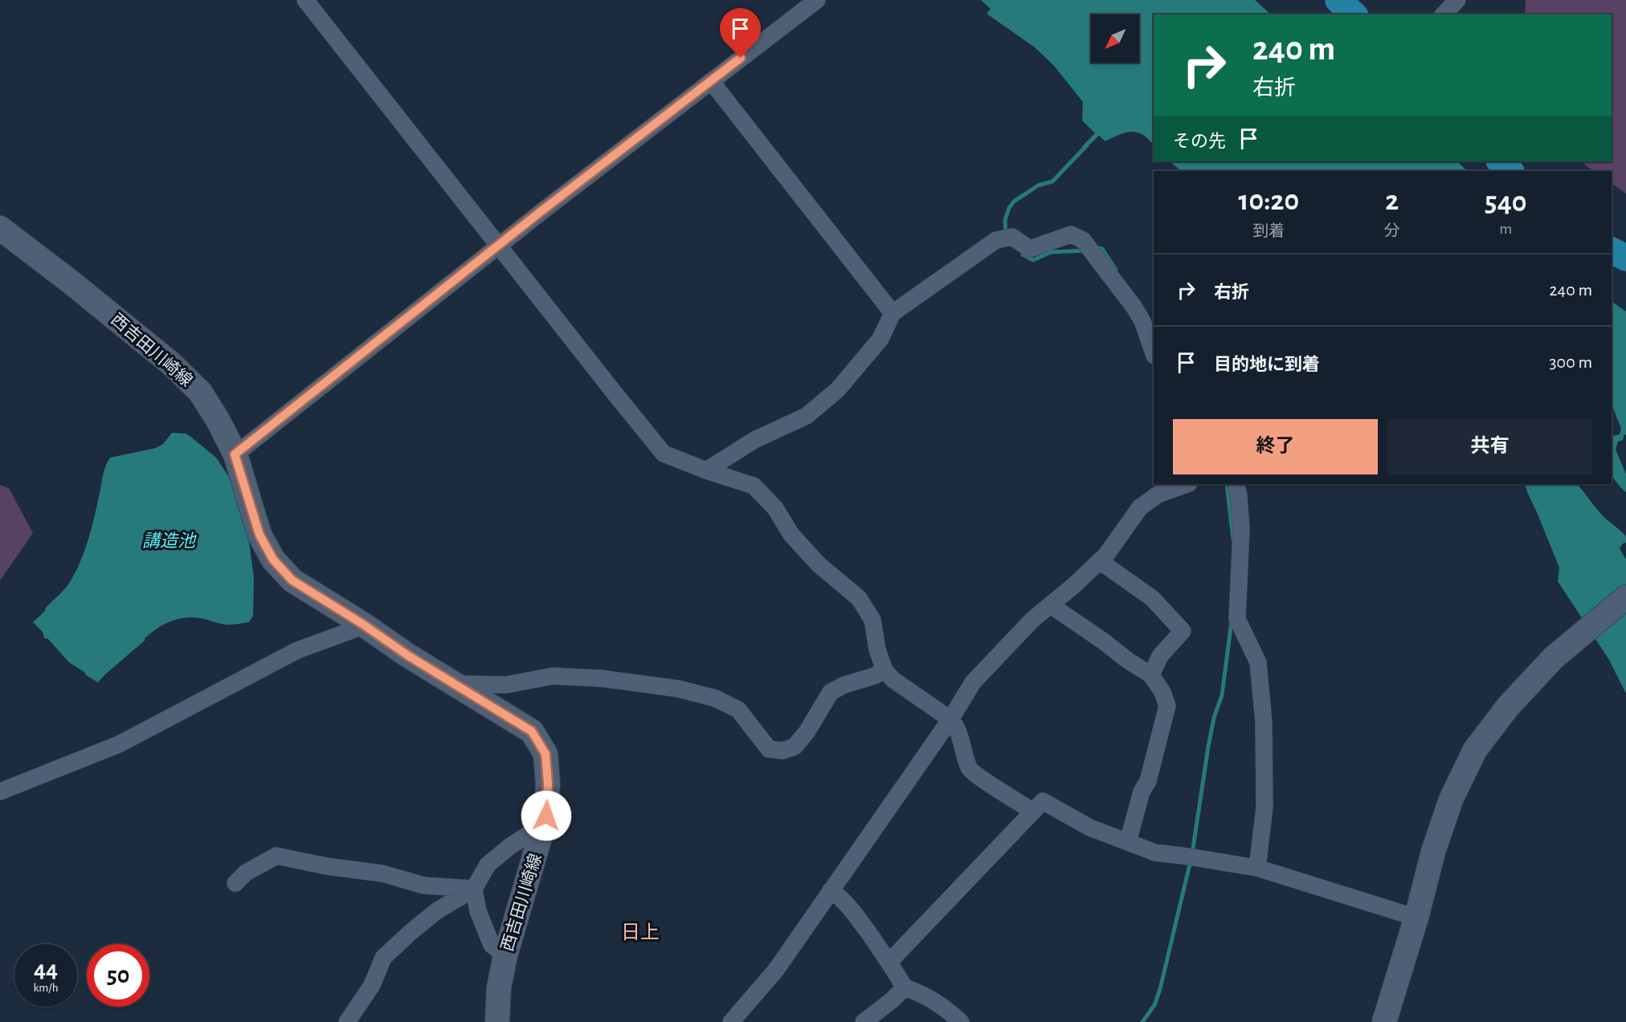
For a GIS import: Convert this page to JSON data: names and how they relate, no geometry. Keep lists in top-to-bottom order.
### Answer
{
  "streets": {
    "main road": ["西吉田川崎線"]
  },
  "districts": ["日上"],
  "water": ["講造池"],
  "north": "bottom left",
  "page": {
    "turn": ["240 m", "右折"],
    "then": "その先",
    "eta": [
      "10:20",
      "到着",
      "2",
      "分",
      "540",
      "m"
    ],
    "list": [
      {
        "name": "右折",
        "value": "240 m"
      },
      {
        "name": "目的地に到着",
        "value": "300 m"
      }
    ],
    "buttons": ["終了", "共有"],
    "speed": "44 km/h",
    "limit": "50"
  }
}
